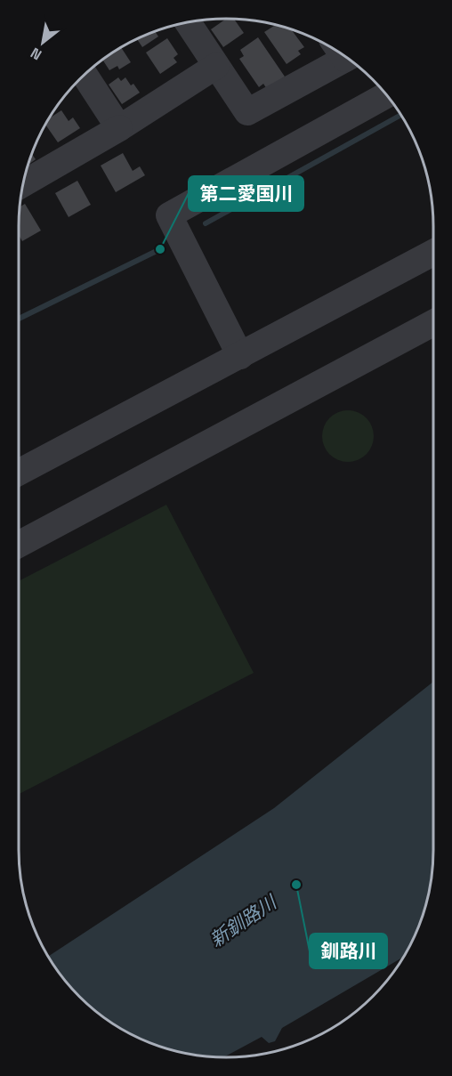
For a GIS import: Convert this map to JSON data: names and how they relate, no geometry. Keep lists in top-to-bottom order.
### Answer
{
  "water": ["新釧路川"],
  "places": ["第二愛国川", "釧路川"],
  "north": "bottom left"
}
